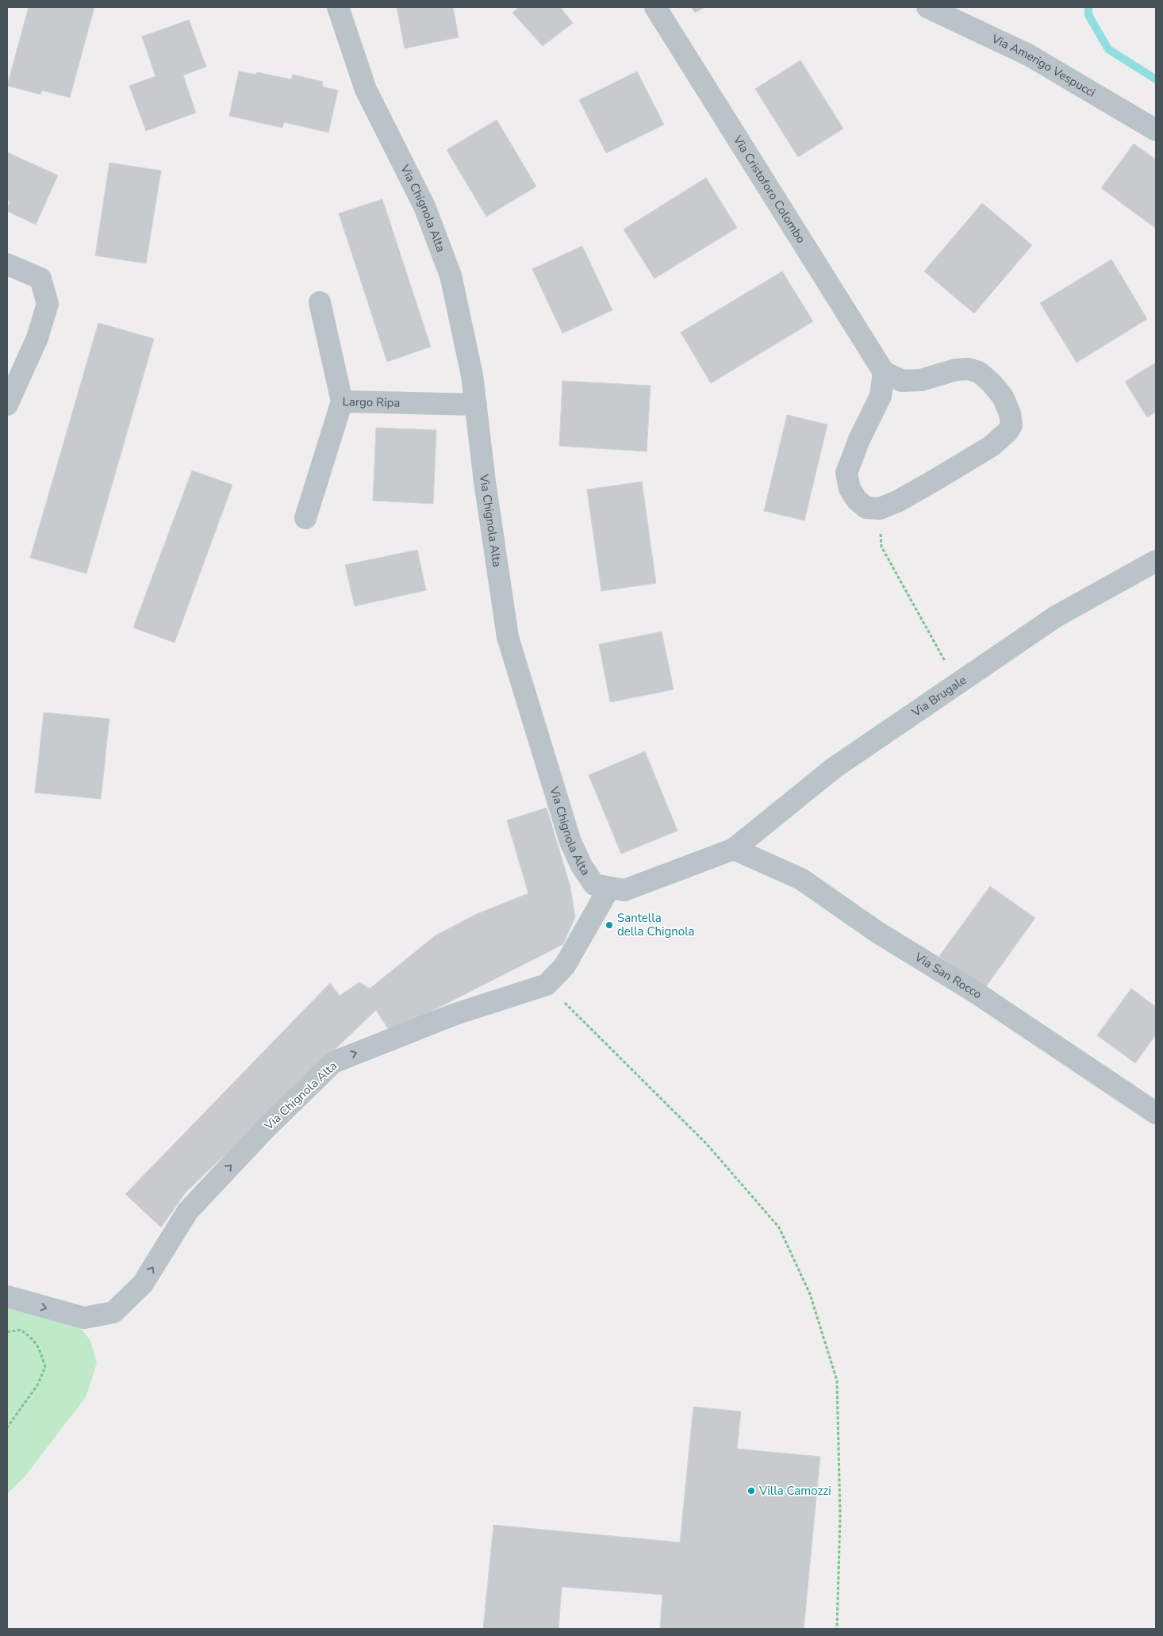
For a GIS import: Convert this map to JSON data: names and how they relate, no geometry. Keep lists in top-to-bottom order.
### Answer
{
  "streets": {
    "street": [
      "Via Amerigo Vespucci",
      "Via Cristoforo Colombo",
      "Via Chignola Alta",
      "Largo Ripa",
      "Via Brugale",
      "Via San Rocco"
    ]
  },
  "crossings": [
    ["Via Chignola Alta", "Largo Ripa"],
    ["Via Chignola Alta", "Via Brugale"],
    ["Via Brugale", "Via San Rocco"]
  ],
  "one_way": ["Via Chignola Alta"],
  "places": ["Santella della Chignola", "Villa Camozzi"]
}
